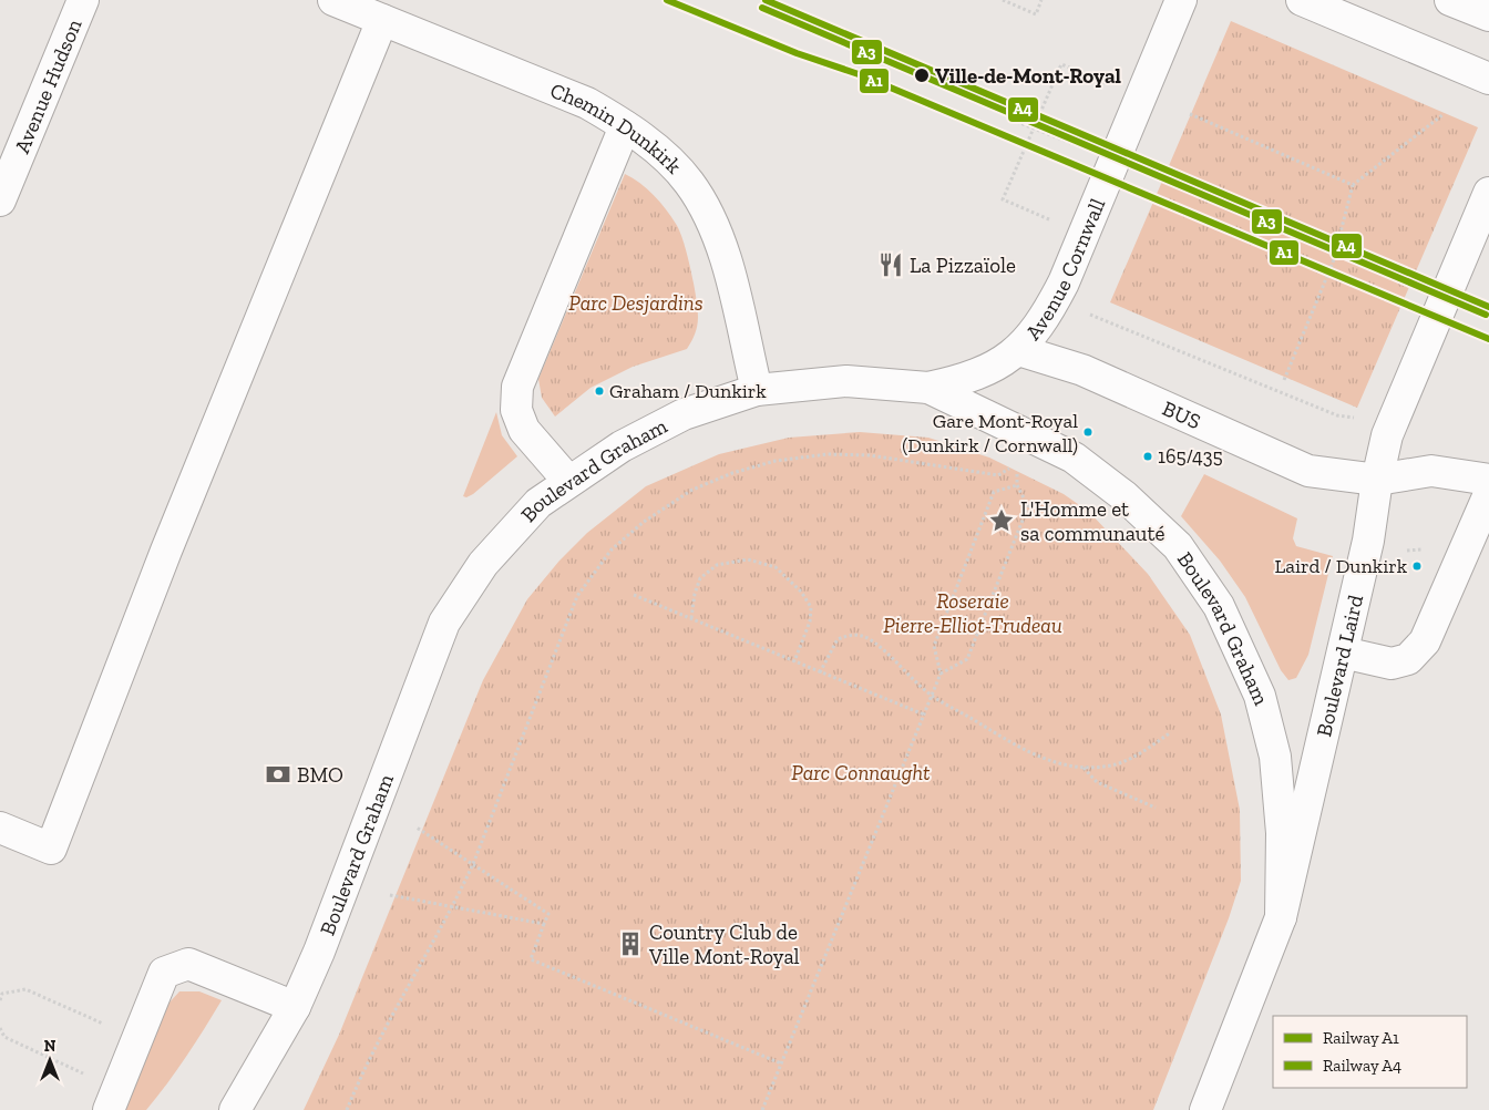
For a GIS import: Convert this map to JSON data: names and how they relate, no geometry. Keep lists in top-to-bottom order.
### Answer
{
  "streets": {
    "street": [
      "Avenue Hudson",
      "Chemin Dunkirk",
      "Avenue Cornwall",
      "BUS",
      "Boulevard Graham",
      "Boulevard Laird"
    ]
  },
  "crossings": [
    ["Chemin Dunkirk", "Boulevard Graham"],
    ["Avenue Cornwall", "BUS"],
    ["Avenue Cornwall", "Boulevard Graham"],
    ["BUS", "Boulevard Laird"],
    ["Boulevard Graham", "Boulevard Laird"]
  ],
  "parks": ["Parc Desjardins", "Roseraie Pierre-Elliot-Trudeau", "Parc Connaught"],
  "places": {
    "other": [
      "Ville-de-Mont-Royal",
      "Graham / Dunkirk",
      "Gare Mont-Royal (Dunkirk / Cornwall)",
      "165/435",
      "Laird / Dunkirk"
    ],
    "restaurant": ["La Pizzaïole"],
    "place": ["L'Homme et sa communauté"],
    "bank": ["BMO"],
    "building": ["Country Club de Ville Mont-Royal"]
  },
  "lines": ["rail line A1", "rail line A4", "transit line A3"],
  "legend": ["Railway A1", "Railway A4"],
  "north": "top"
}
